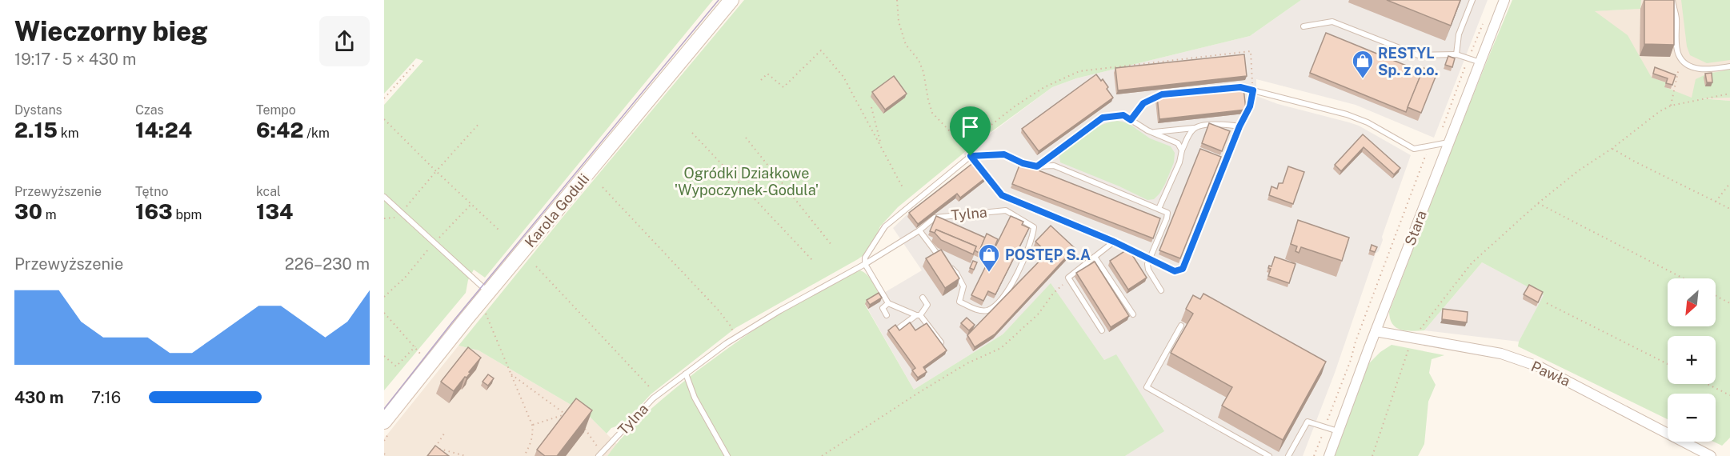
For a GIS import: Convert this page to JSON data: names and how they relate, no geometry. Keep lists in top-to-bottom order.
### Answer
{
  "streets": {
    "main road": ["Karola Goduli"],
    "street": ["Stara", "Pawła"],
    "lane": ["Tylna"]
  },
  "crossings": [
    ["Stara", "Pawła"]
  ],
  "parks": ["Ogródki Działkowe 'Wypoczynek-Godula'"],
  "places": {
    "shop": ["RESTYL Sp. z o.o.", "POSTĘP S.A"]
  },
  "north": "bottom left",
  "page": {
    "heading": ["Wieczorny bieg", "19:17 · 5 × 430 m"],
    "stats": [
      ["Dystans", "2.15 km"],
      ["Czas", "14:24"],
      ["Tempo", "6:42 /km"],
      ["Przewyższenie", "30 m"],
      ["Tętno", "163 bpm"],
      ["kcal", "134"]
    ],
    "chart": ["Przewyższenie", "226–230 m"],
    "map_buttons": ["+", "−"],
    "list": [
      {
        "name": "430 m",
        "note": "7:16"
      }
    ]
  }
}
